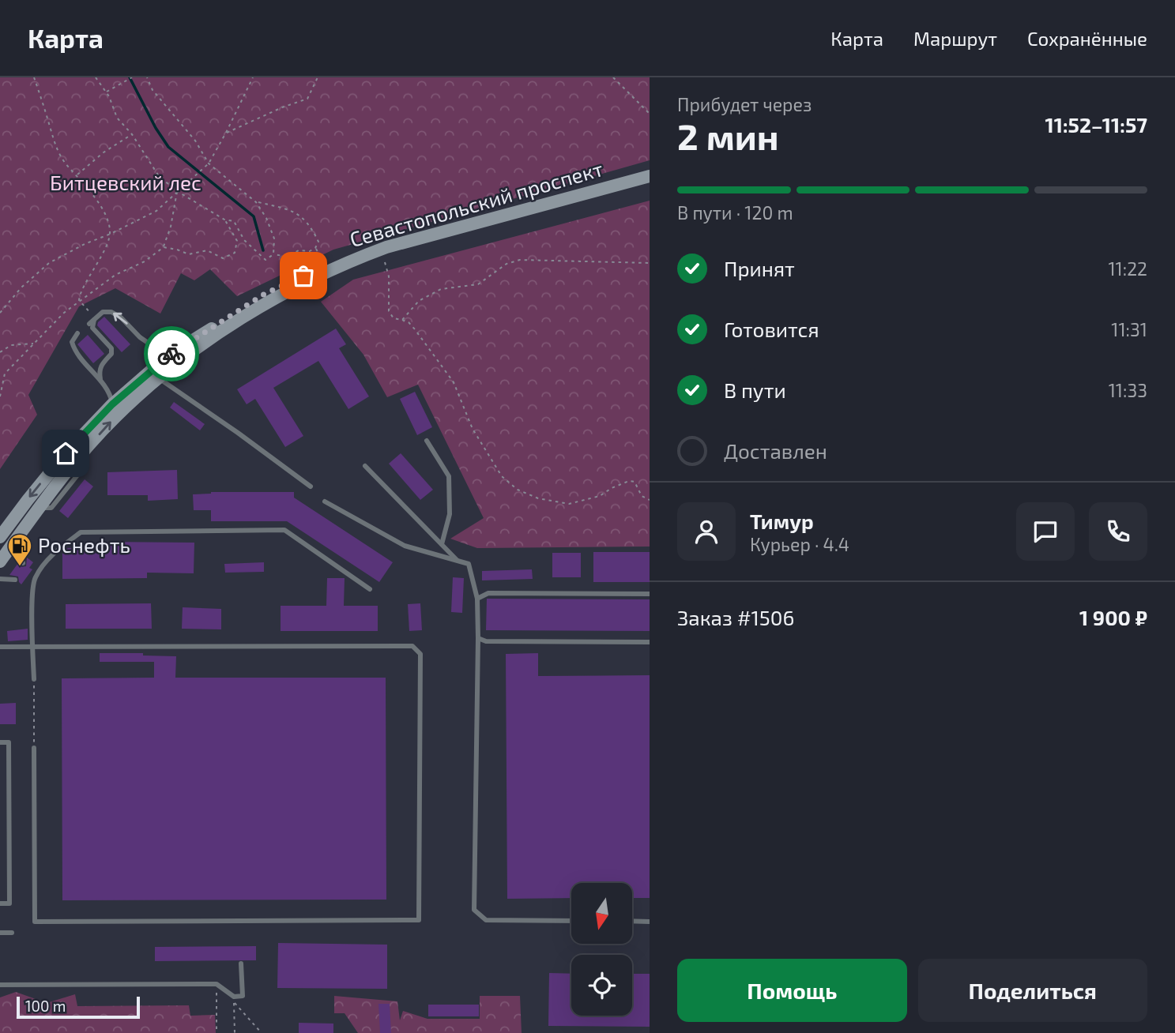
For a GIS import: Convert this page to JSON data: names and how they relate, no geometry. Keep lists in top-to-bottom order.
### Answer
{
  "streets": {
    "main road": ["Севастопольский проспект"]
  },
  "parks": ["Битцевский лес"],
  "places": {
    "fuel station": ["Роснефть"]
  },
  "scale_bar": "100 m",
  "north": "bottom",
  "page": {
    "header": "Карта",
    "nav": ["Карта", "Маршрут", "Сохранённые"],
    "heading": ["2 мин", "Прибудет через", "11:52–11:57"],
    "panel": [
      "Тимур",
      "Курьер · 4.4",
      "Заказ #1506",
      "1 900 ₽"
    ],
    "bar": "В пути · 120 m",
    "list": [
      ["Принят", "11:22"],
      ["Готовится", "11:31"],
      ["В пути", "11:33"],
      "Доставлен"
    ],
    "buttons": ["Помощь", "Поделиться"],
    "scale": "100 m"
  }
}
